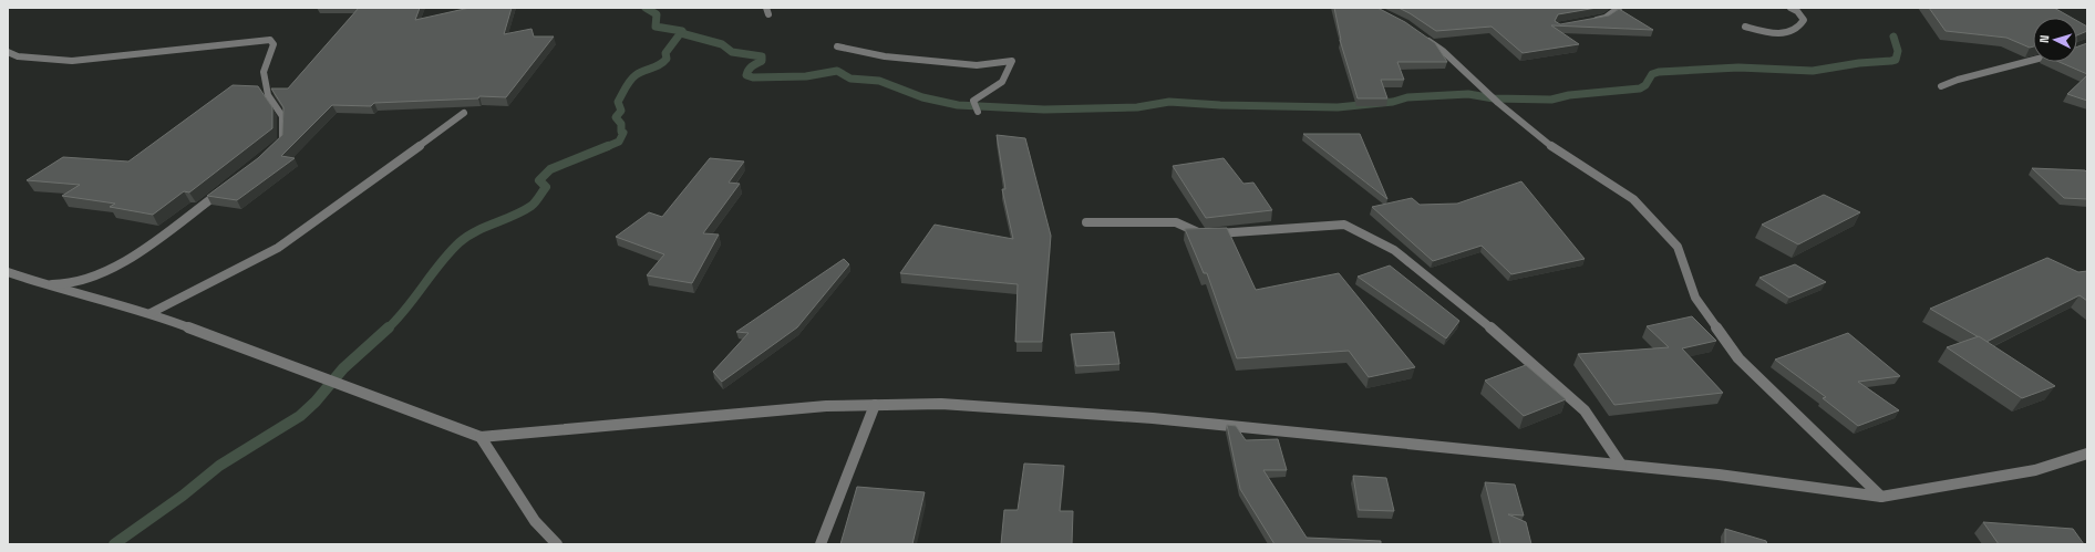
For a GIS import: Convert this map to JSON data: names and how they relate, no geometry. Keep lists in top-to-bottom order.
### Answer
{
  "north": "left"
}
